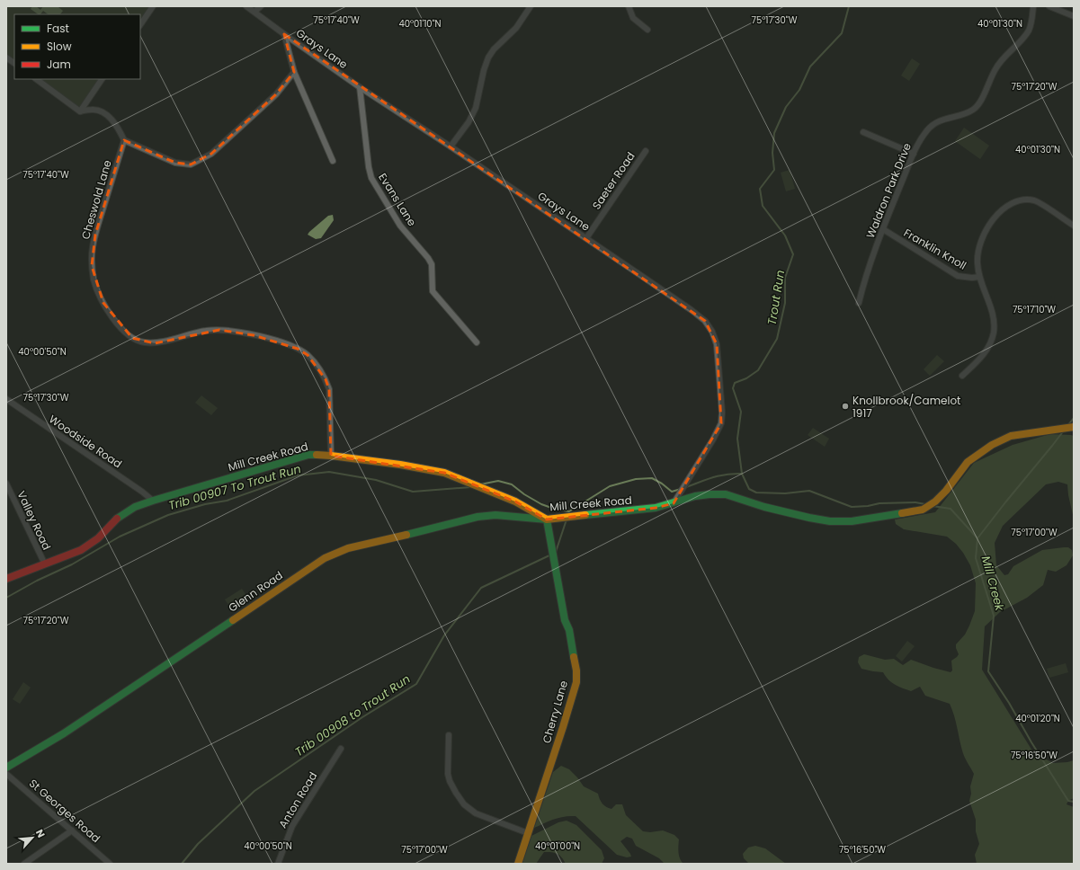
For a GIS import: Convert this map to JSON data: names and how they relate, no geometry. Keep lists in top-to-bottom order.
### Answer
{
  "streets": {
    "street": [
      "Grays Lane",
      "Saeter Road",
      "Waldron Park Drive",
      "Cheswold Lane",
      "Evans Lane",
      "Franklin Knoll",
      "Woodside Road",
      "Mill Creek Road",
      "Valley Road",
      "Glenn Road",
      "Cherry Lane",
      "Anton Road",
      "St Georges Road"
    ]
  },
  "crossings": [
    ["Grays Lane", "Saeter Road"],
    ["Grays Lane", "Evans Lane"],
    ["Grays Lane", "Mill Creek Road"],
    ["Waldron Park Drive", "Franklin Knoll"],
    ["Cheswold Lane", "Mill Creek Road"],
    ["Woodside Road", "Mill Creek Road"],
    ["Mill Creek Road", "Valley Road"],
    ["Mill Creek Road", "Glenn Road"],
    ["Mill Creek Road", "Cherry Lane"],
    ["Glenn Road", "Cherry Lane"]
  ],
  "water": [
    "Trout Run",
    "Trib 00907 To Trout Run",
    "Mill Creek",
    "Trib 00908 to Trout Run"
  ],
  "places": ["Knollbrook/Camelot 1917"],
  "legend": ["Fast", "Slow", "Jam"],
  "north": "top right",
  "coordinates": [
    "75°17'40\"W",
    "75°17'30\"W",
    "40°01'10\"N",
    "40°01'30\"N",
    "75°17'20\"W",
    "75°17'10\"W",
    "40°00'50\"N",
    "75°17'00\"W",
    "40°01'20\"N",
    "75°16'50\"W",
    "40°01'00\"N"
  ]
}
